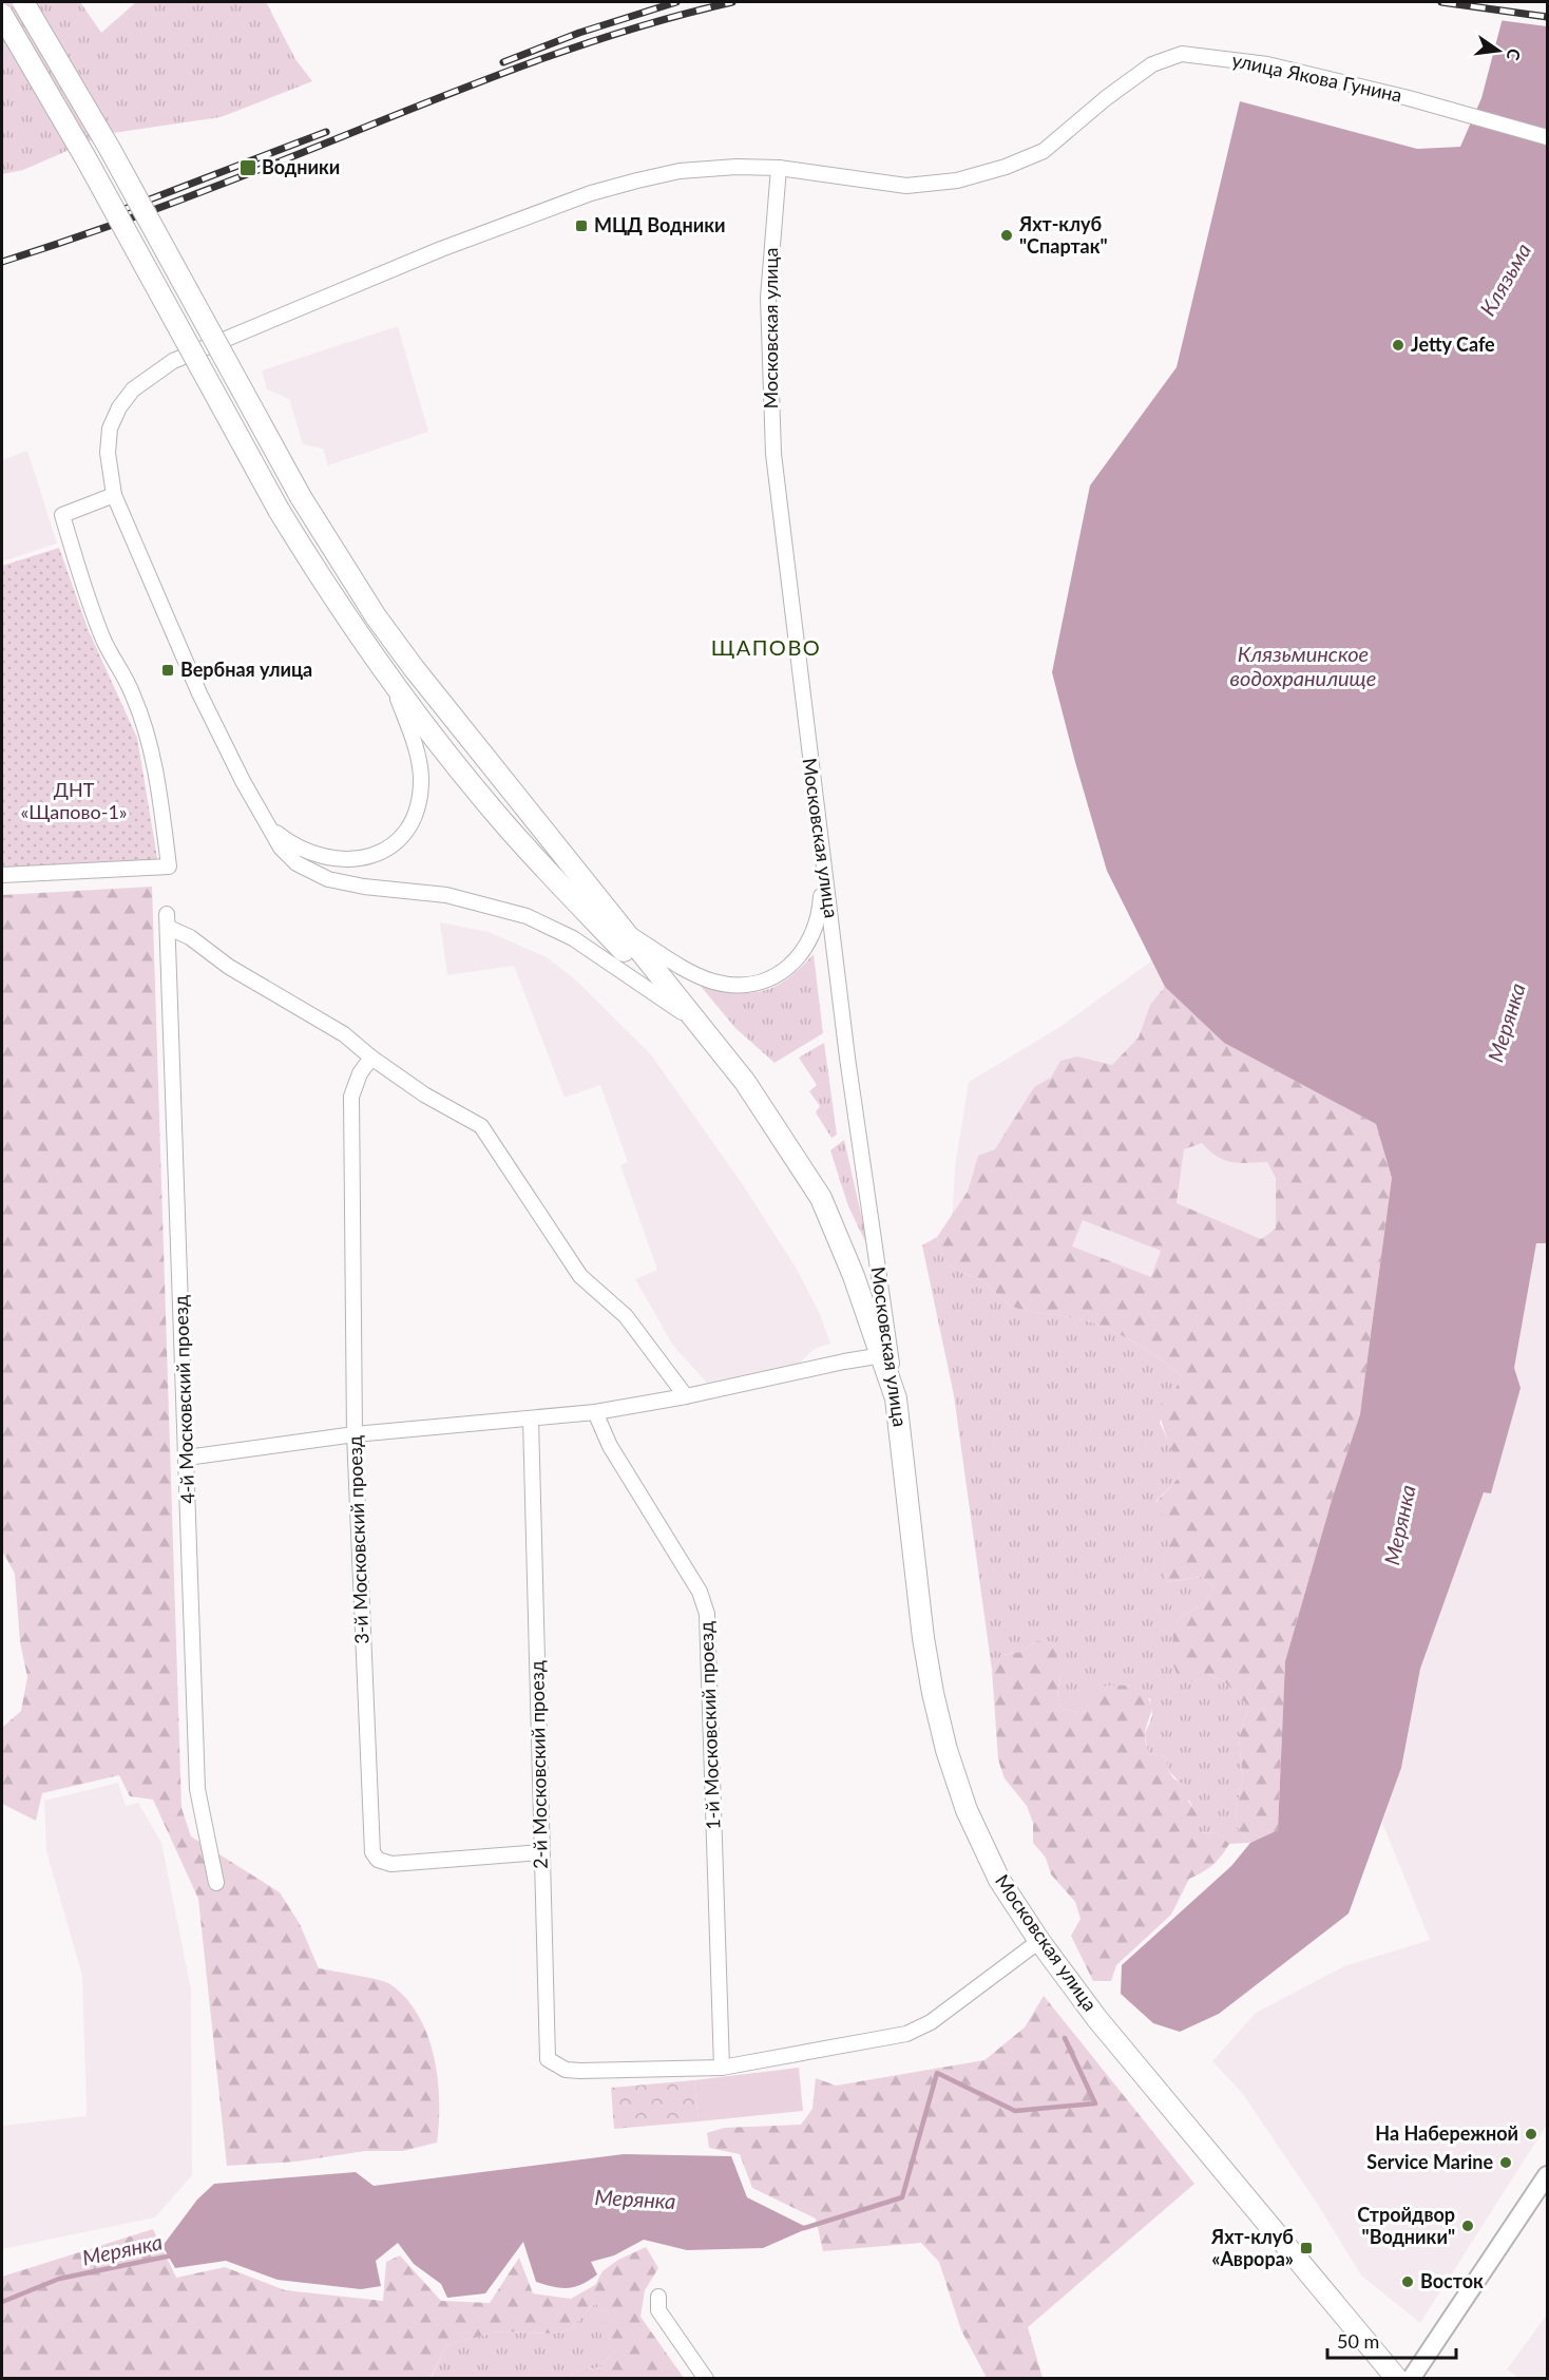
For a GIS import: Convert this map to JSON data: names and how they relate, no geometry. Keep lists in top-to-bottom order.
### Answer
{
  "streets": {
    "main road": ["Московская улица"],
    "street": [
      "улица Якова Гунина",
      "4-й Московский проезд",
      "3-й Московский проезд",
      "1-й Московский проезд",
      "2-й Московский проезд"
    ]
  },
  "crossings": [
    ["улица Якова Гунина", "Московская улица"],
    ["4-й Московский проезд", "3-й Московский проезд"],
    ["3-й Московский проезд", "2-й Московский проезд"],
    ["1-й Московский проезд", "2-й Московский проезд"]
  ],
  "districts": ["ЩАПОВО"],
  "water": ["Клязьма", "Клязьминское водохранилище", "Мерянка"],
  "parks": ["ДНТ «Щапово-1»"],
  "places": {
    "transit": [
      "Водники",
      "МЦД Водники",
      "Вербная улица",
      "Яхт-клуб «Аврора»"
    ],
    "other": [
      "Яхт-клуб \"Спартак\"",
      "Jetty Cafe",
      "На Набережной",
      "Service Marine",
      "Стройдвор \"Водники\"",
      "Восток"
    ]
  },
  "scale_bar": "50 m",
  "north": "right"
}
